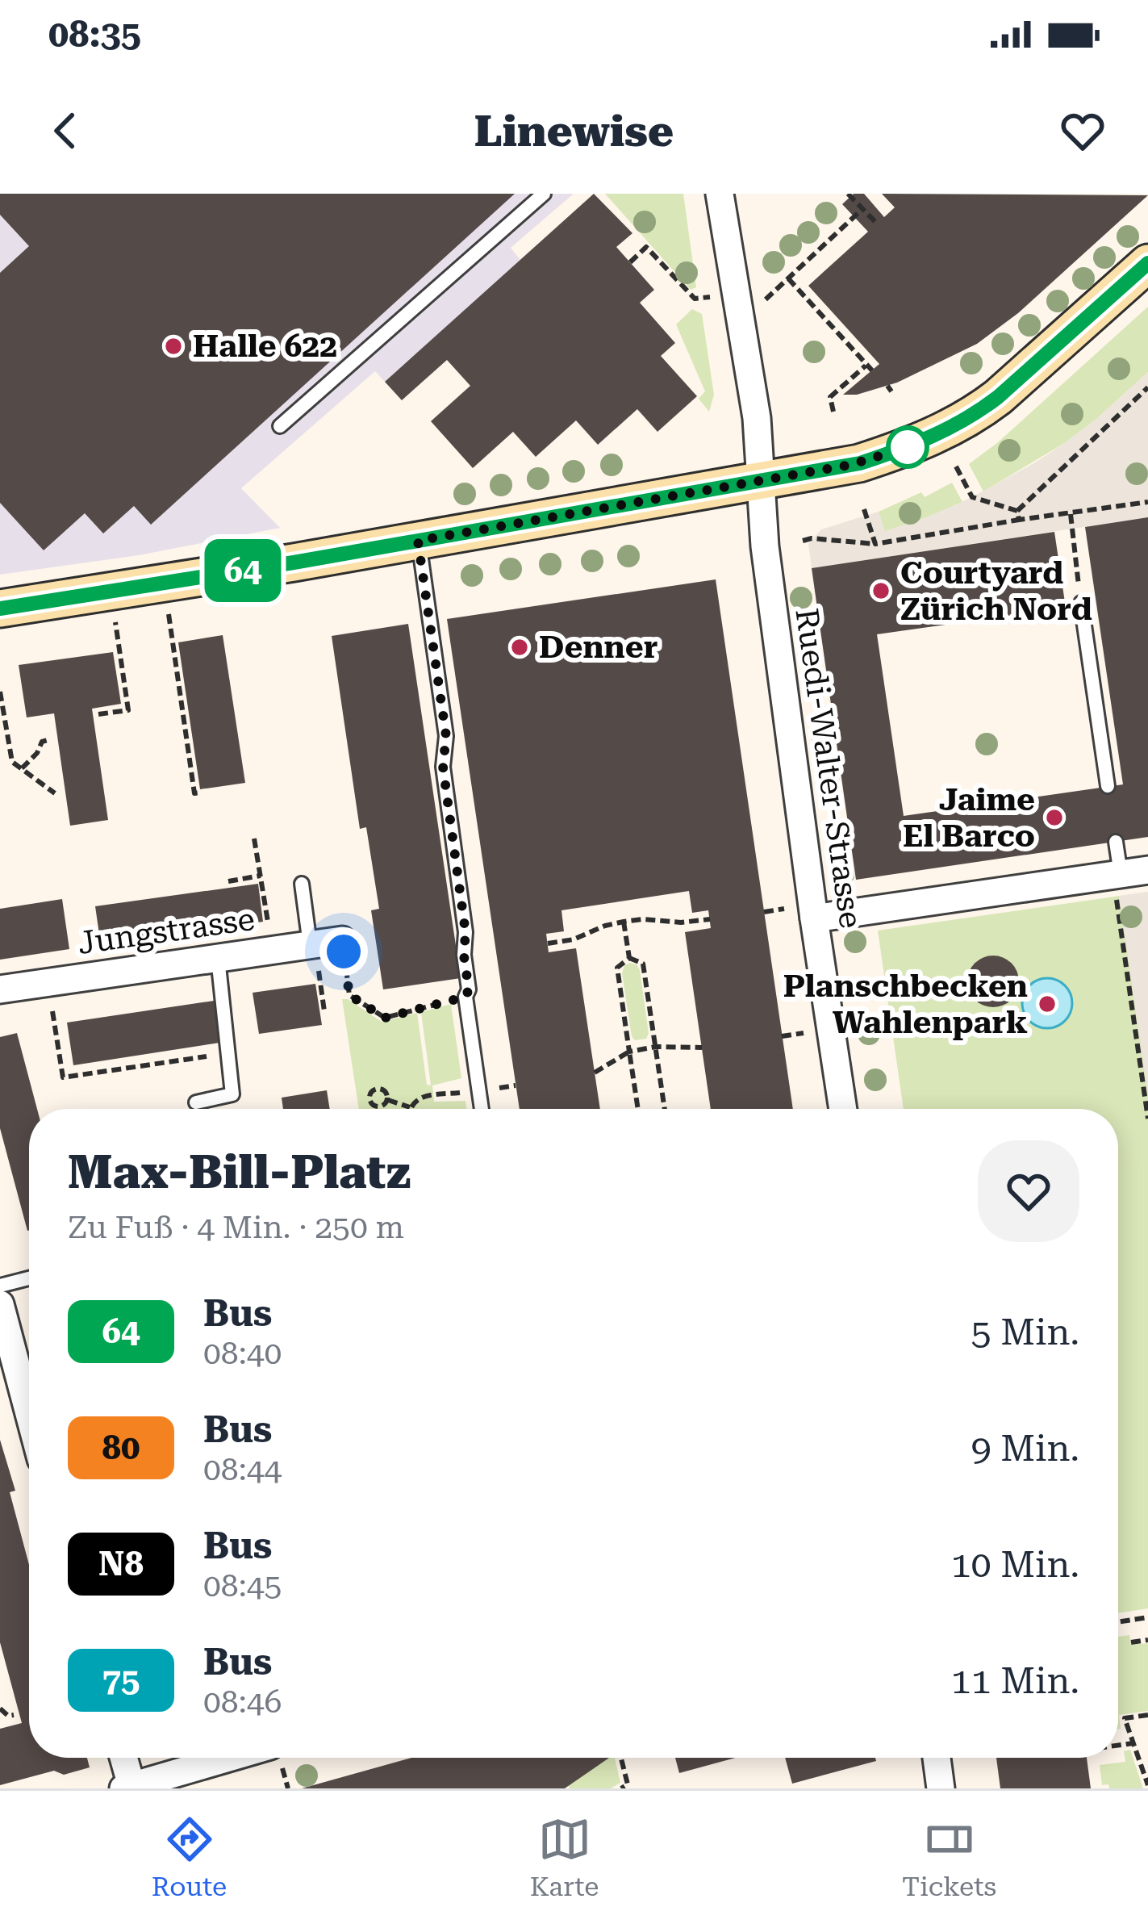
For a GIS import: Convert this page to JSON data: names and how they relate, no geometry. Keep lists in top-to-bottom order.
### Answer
{
  "streets": {
    "street": ["Ruedi-Walter-Strasse", "Jungstrasse"]
  },
  "places": [
    "Halle 622",
    "Courtyard Zürich Nord",
    "Denner",
    "Jaime El Barco",
    "Planschbecken Wahlenpark"
  ],
  "lines": ["bus line 64"],
  "page": {
    "status": "08:35",
    "header": "Linewise",
    "on_map": "64",
    "heading": ["Max-Bill-Platz", "Zu Fuß · 4 Min. · 250 m"],
    "list": [
      {
        "mark": "64",
        "name": "Bus",
        "note": "08:40",
        "value": "5 Min."
      },
      {
        "mark": "80",
        "name": "Bus",
        "note": "08:44",
        "value": "9 Min."
      },
      {
        "mark": "N8",
        "name": "Bus",
        "note": "08:45",
        "value": "10 Min."
      },
      {
        "mark": "75",
        "name": "Bus",
        "note": "08:46",
        "value": "11 Min."
      }
    ],
    "tabs": ["Route", "Karte", "Tickets"]
  }
}
